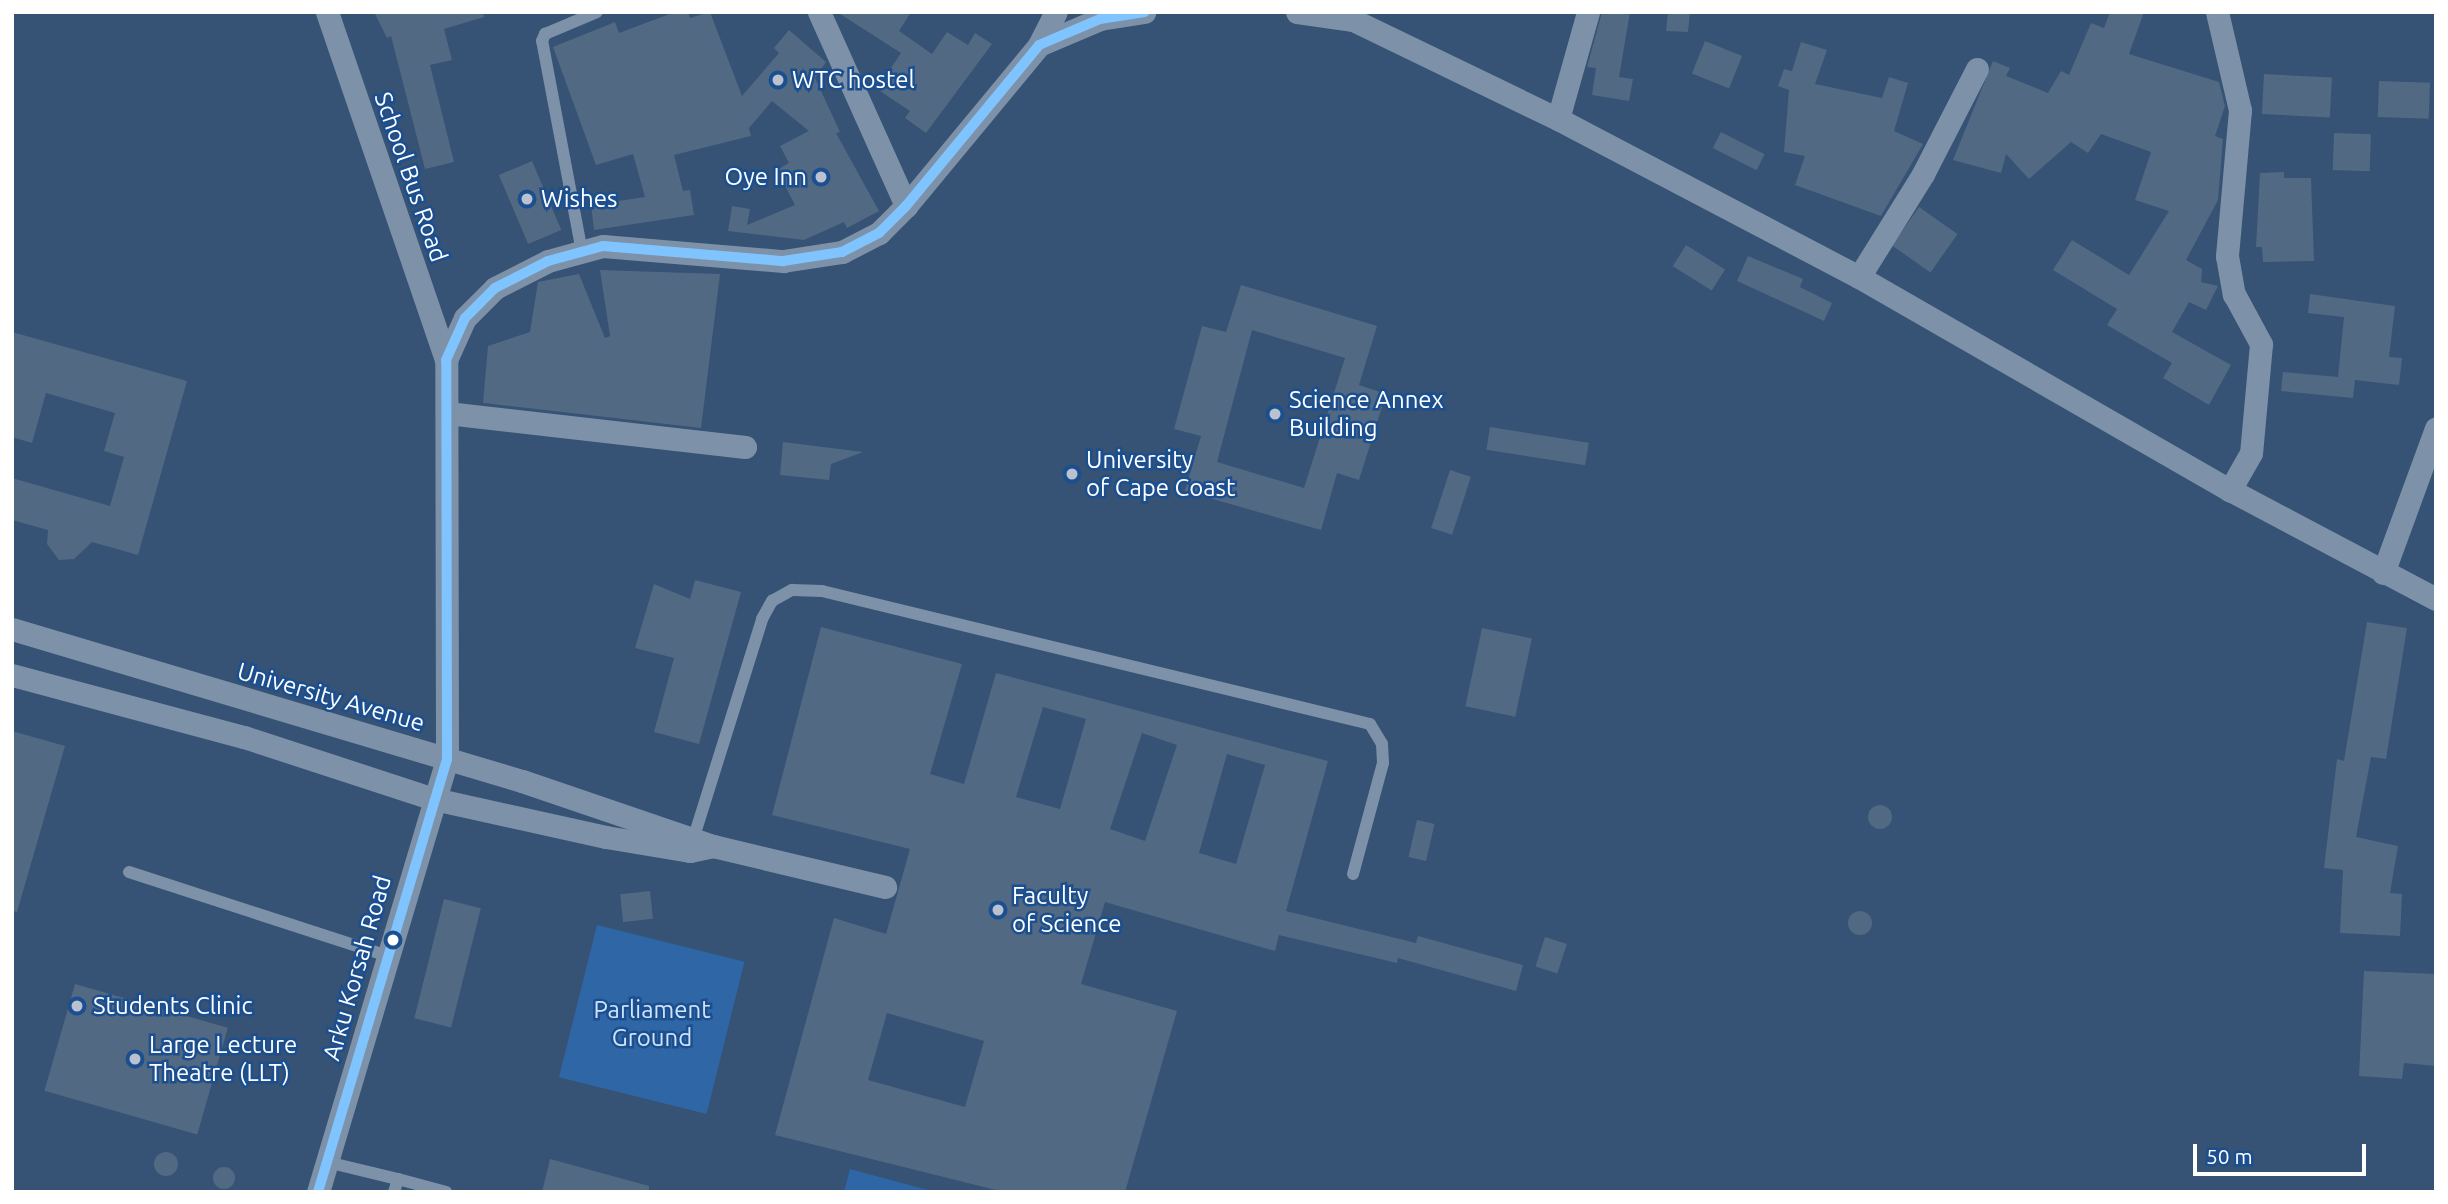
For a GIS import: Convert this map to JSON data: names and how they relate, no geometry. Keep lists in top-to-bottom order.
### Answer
{
  "streets": {
    "street": ["School Bus Road", "University Avenue", "Arku Korsah Road"]
  },
  "crossings": [
    ["School Bus Road", "Arku Korsah Road"],
    ["University Avenue", "Arku Korsah Road"]
  ],
  "parks": ["Parliament Ground"],
  "places": [
    "WTC hostel",
    "Oye Inn",
    "Wishes",
    "Science Annex Building",
    "University of Cape Coast",
    "Faculty of Science",
    "Students Clinic",
    "Large Lecture Theatre (LLT)"
  ],
  "scale_bar": "50 m"
}
